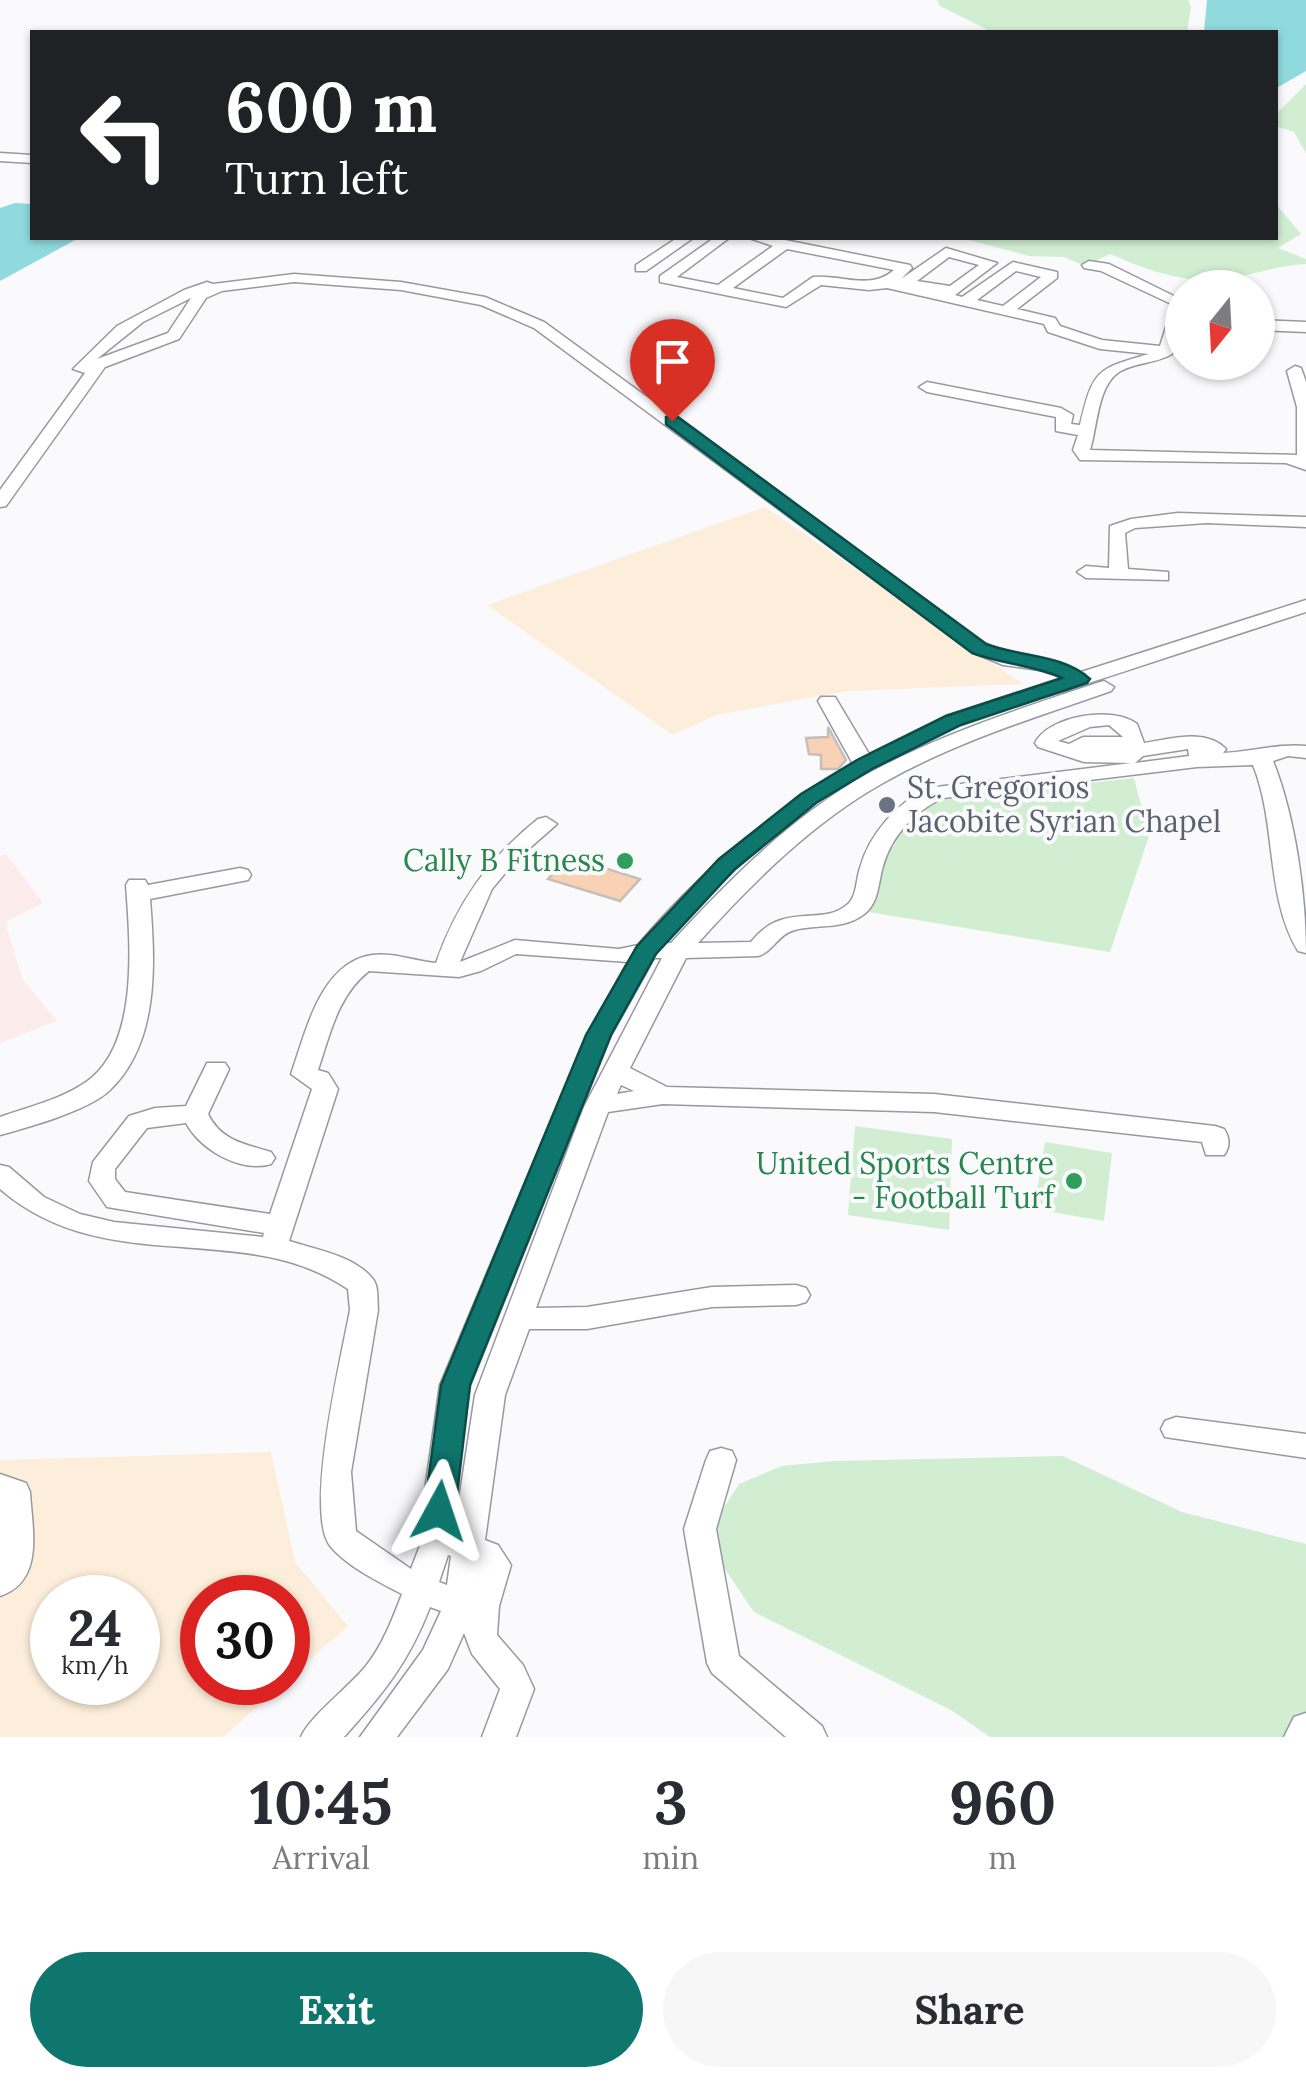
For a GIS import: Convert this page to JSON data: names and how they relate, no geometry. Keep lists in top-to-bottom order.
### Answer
{
  "places": ["St. Gregorios Jacobite Syrian Chapel", "Cally B Fitness", "United Sports Centre - Football Turf"],
  "north": "bottom",
  "page": {
    "turn": ["600 m", "Turn left"],
    "speed": "24 km/h",
    "limit": "30",
    "eta": [
      "10:45",
      "Arrival",
      "3",
      "min",
      "960",
      "m"
    ],
    "buttons": ["Exit", "Share"]
  }
}
